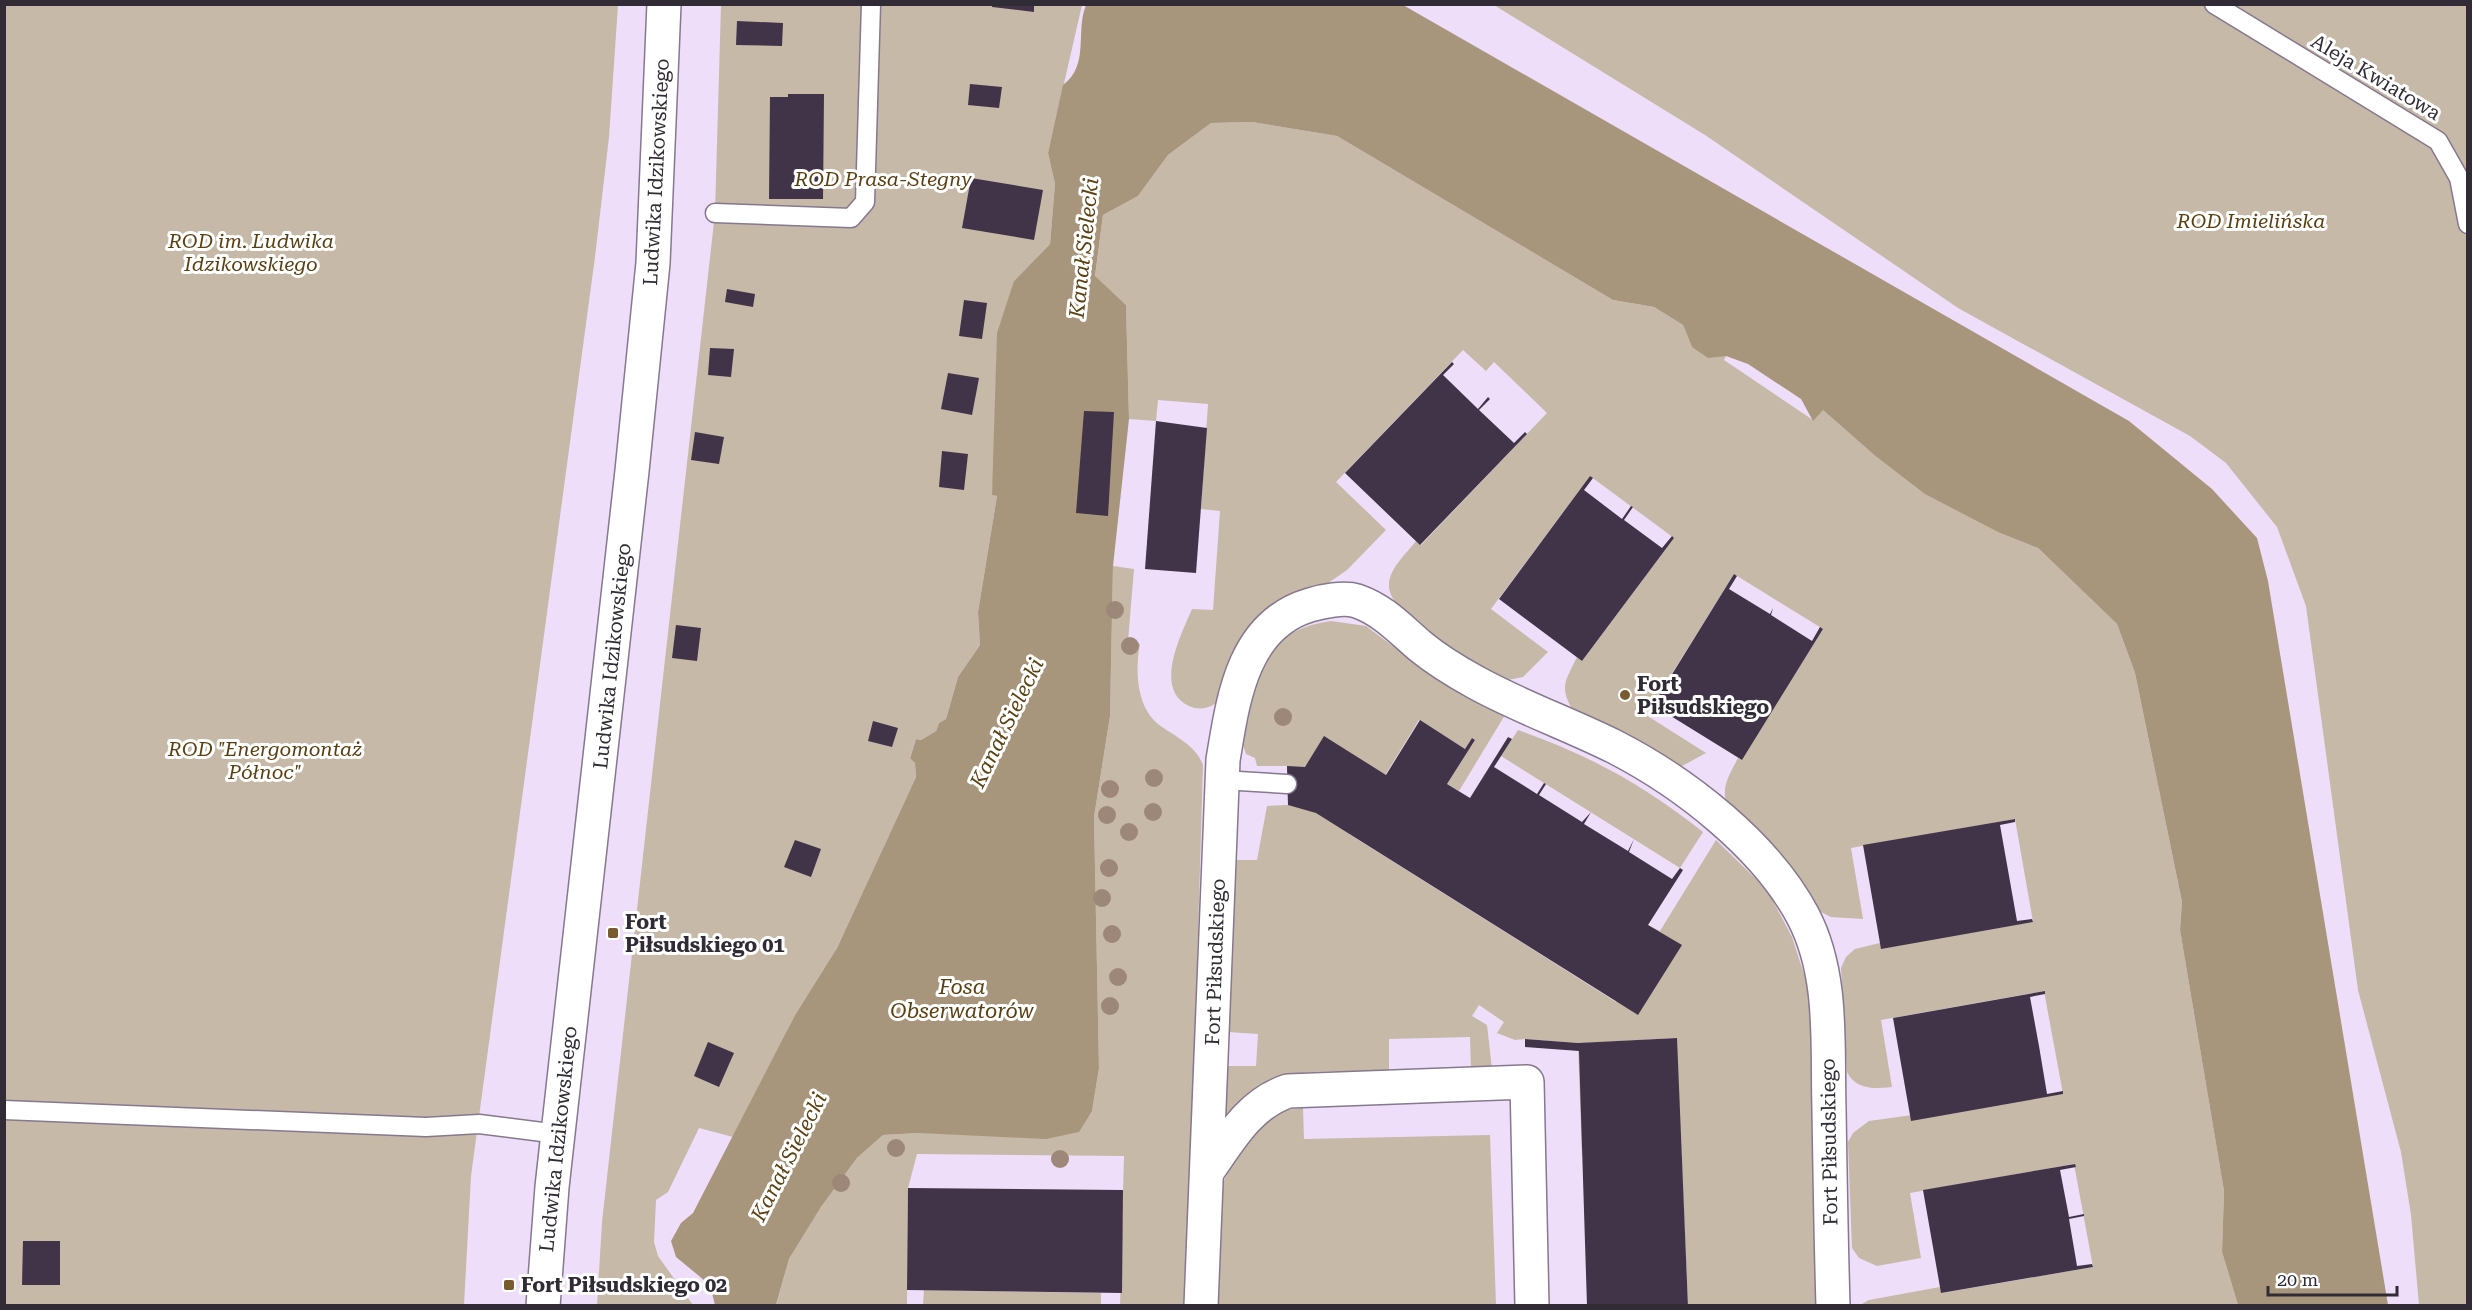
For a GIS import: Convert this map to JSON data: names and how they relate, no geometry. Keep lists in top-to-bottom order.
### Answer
{
  "streets": {
    "street": ["Ludwika Idzikowskiego", "Fort Piłsudskiego"],
    "lane": ["Aleja Kwiatowa"]
  },
  "water": ["Kanał Sielecki", "Fosa Obserwatorów"],
  "parks": [
    "ROD Prasa-Stegny",
    "ROD Imielińska",
    "ROD im. Ludwika Idzikowskiego",
    "ROD \"Energomontaż Północ\""
  ],
  "places": {
    "other": ["Fort Piłsudskiego"],
    "transit": ["Fort Piłsudskiego 01", "Fort Piłsudskiego 02"]
  },
  "scale_bar": "20 m"
}
